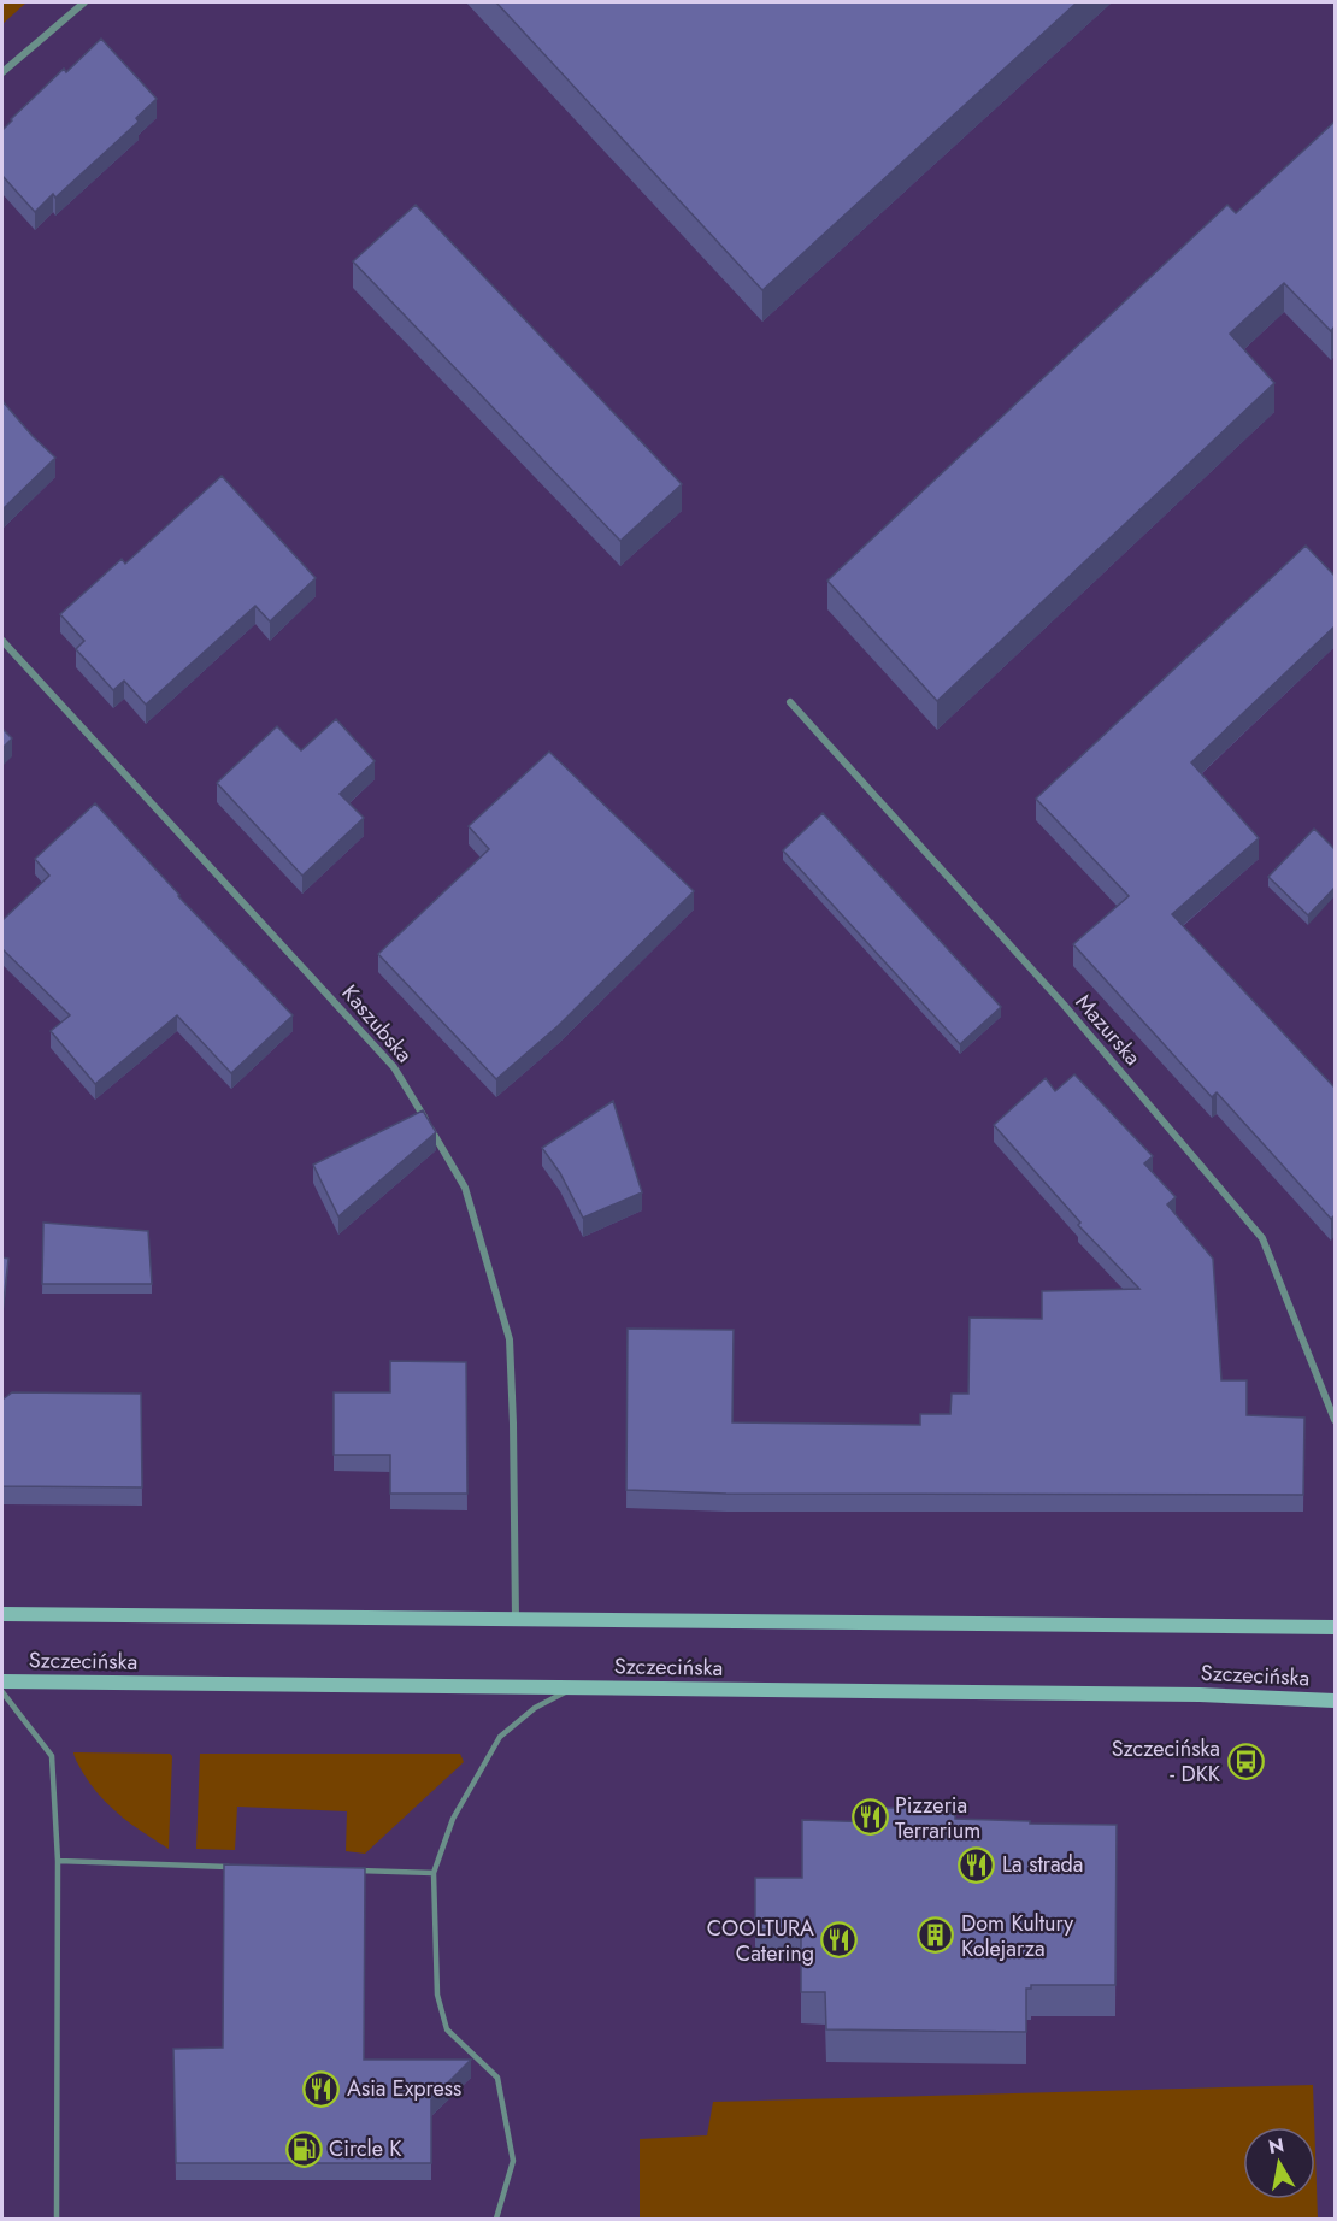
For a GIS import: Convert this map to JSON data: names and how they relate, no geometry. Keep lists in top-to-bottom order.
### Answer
{
  "streets": {
    "main road": ["Szczecińska"],
    "street": ["Kaszubska", "Mazurska"]
  },
  "crossings": [
    ["Kaszubska", "Szczecińska"]
  ],
  "places": {
    "bus stop": ["Szczecińska - DKK"],
    "restaurant": [
      "Pizzeria Terrarium",
      "La strada",
      "COOLTURA Catering",
      "Asia Express"
    ],
    "building": ["Dom Kultury Kolejarza"],
    "fuel station": ["Circle K"]
  },
  "north": "top"
}
